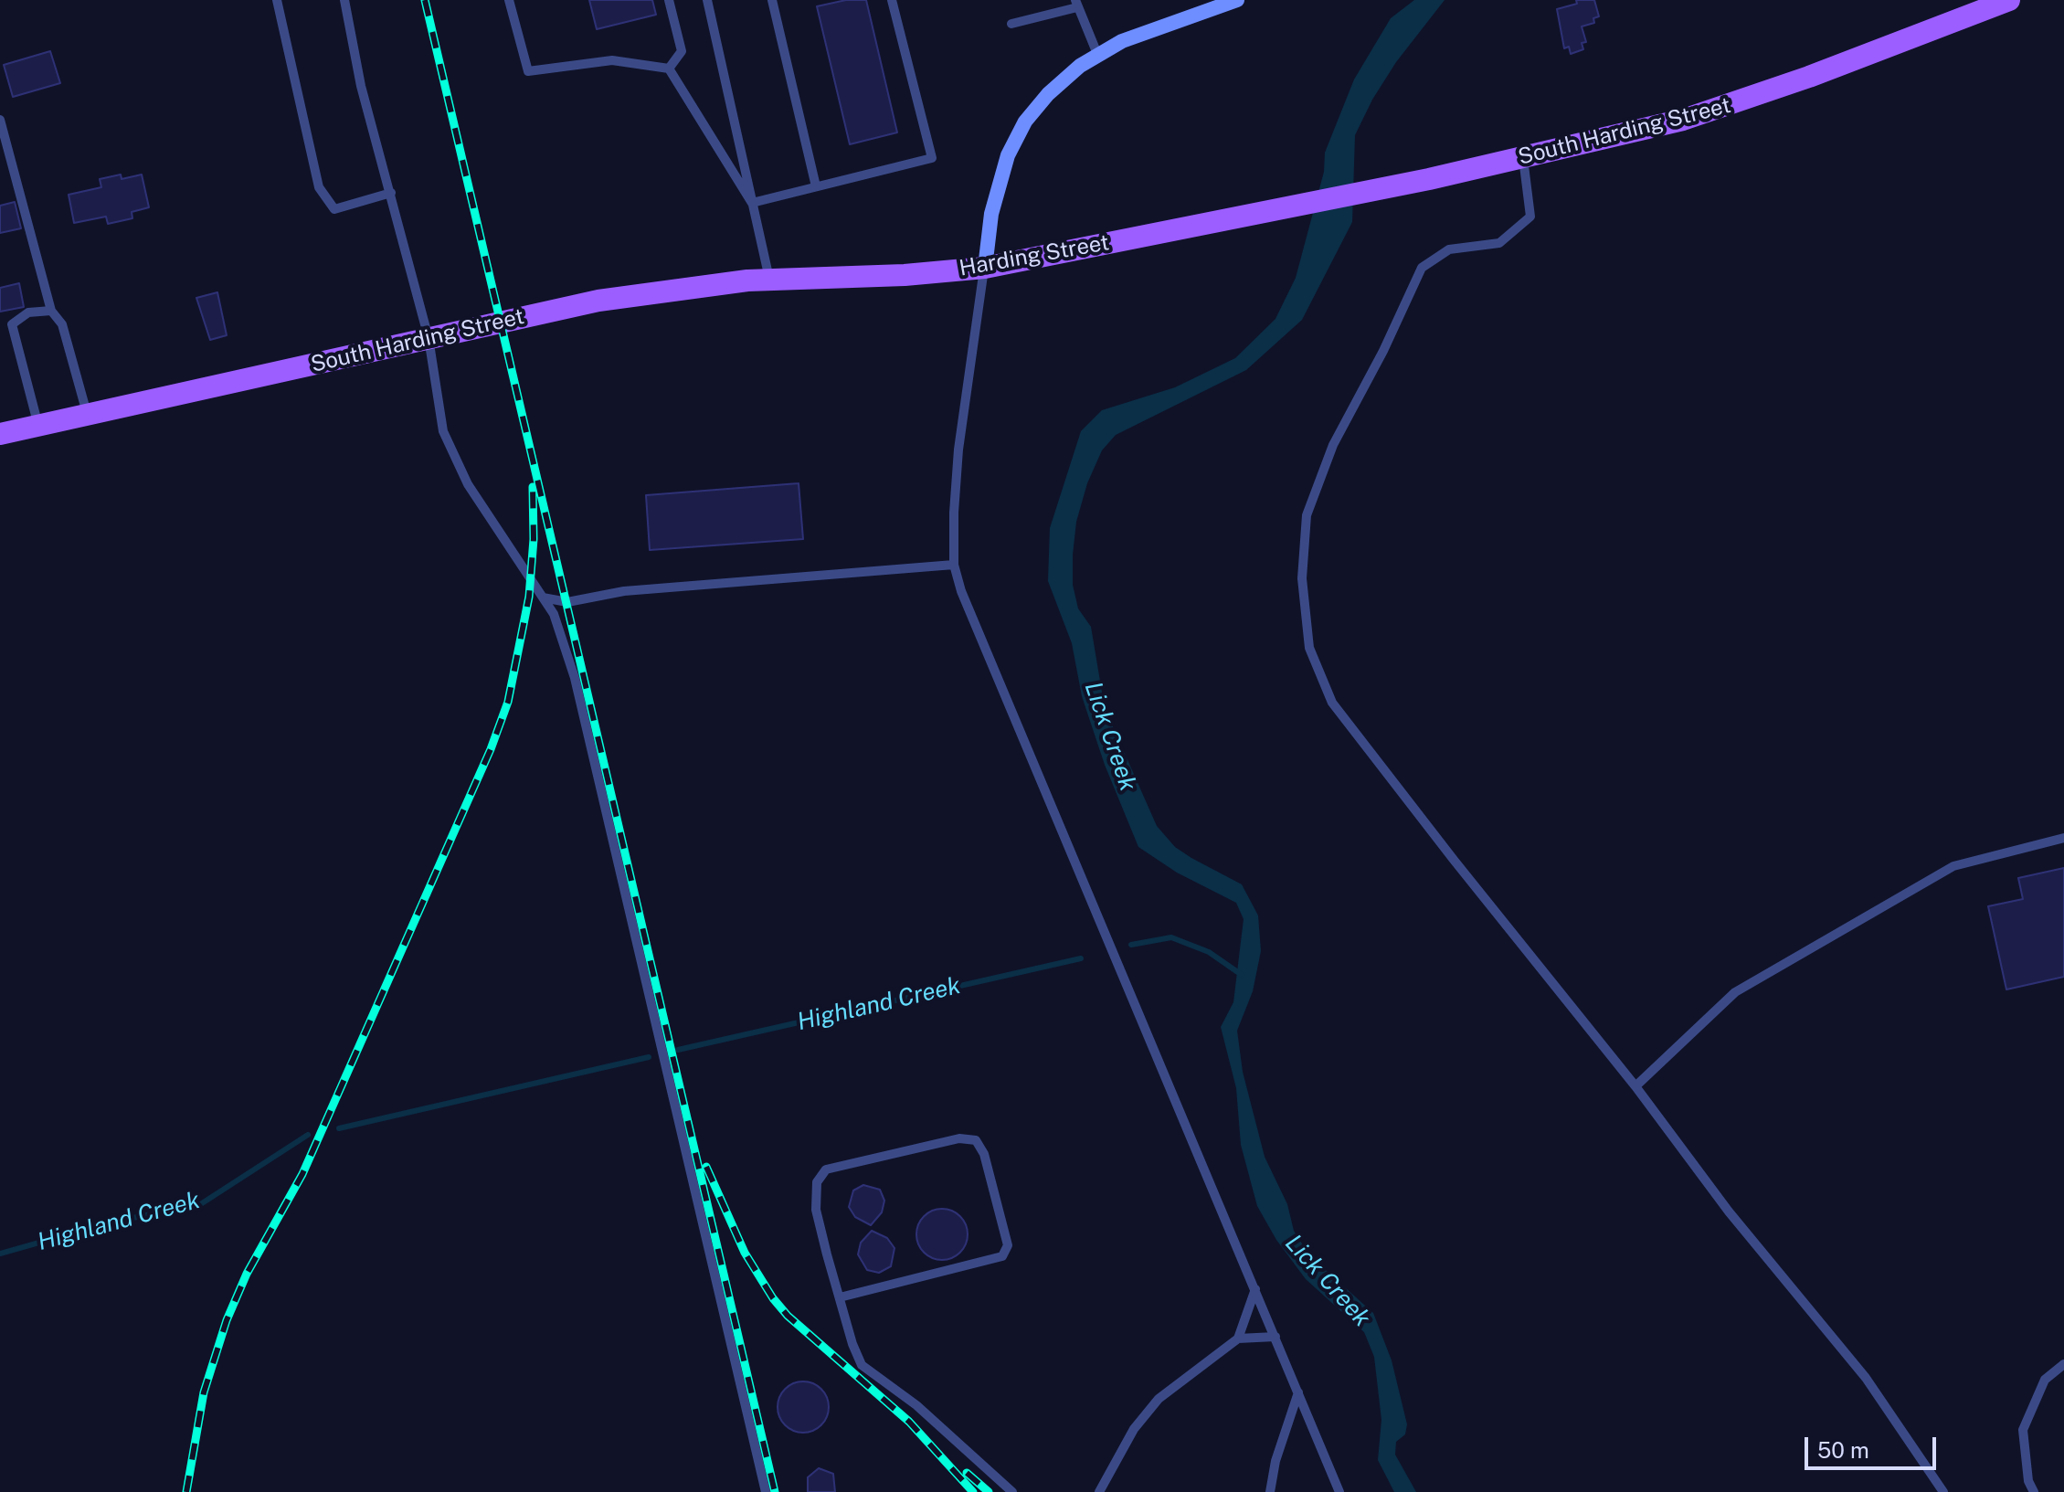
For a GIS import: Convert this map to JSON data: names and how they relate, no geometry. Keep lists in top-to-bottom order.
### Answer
{
  "streets": {
    "main road": ["South Harding Street", "Harding Street"]
  },
  "crossings": [
    ["South Harding Street", "Harding Street"]
  ],
  "water": ["Lick Creek", "Highland Creek"],
  "scale_bar": "50 m"
}
